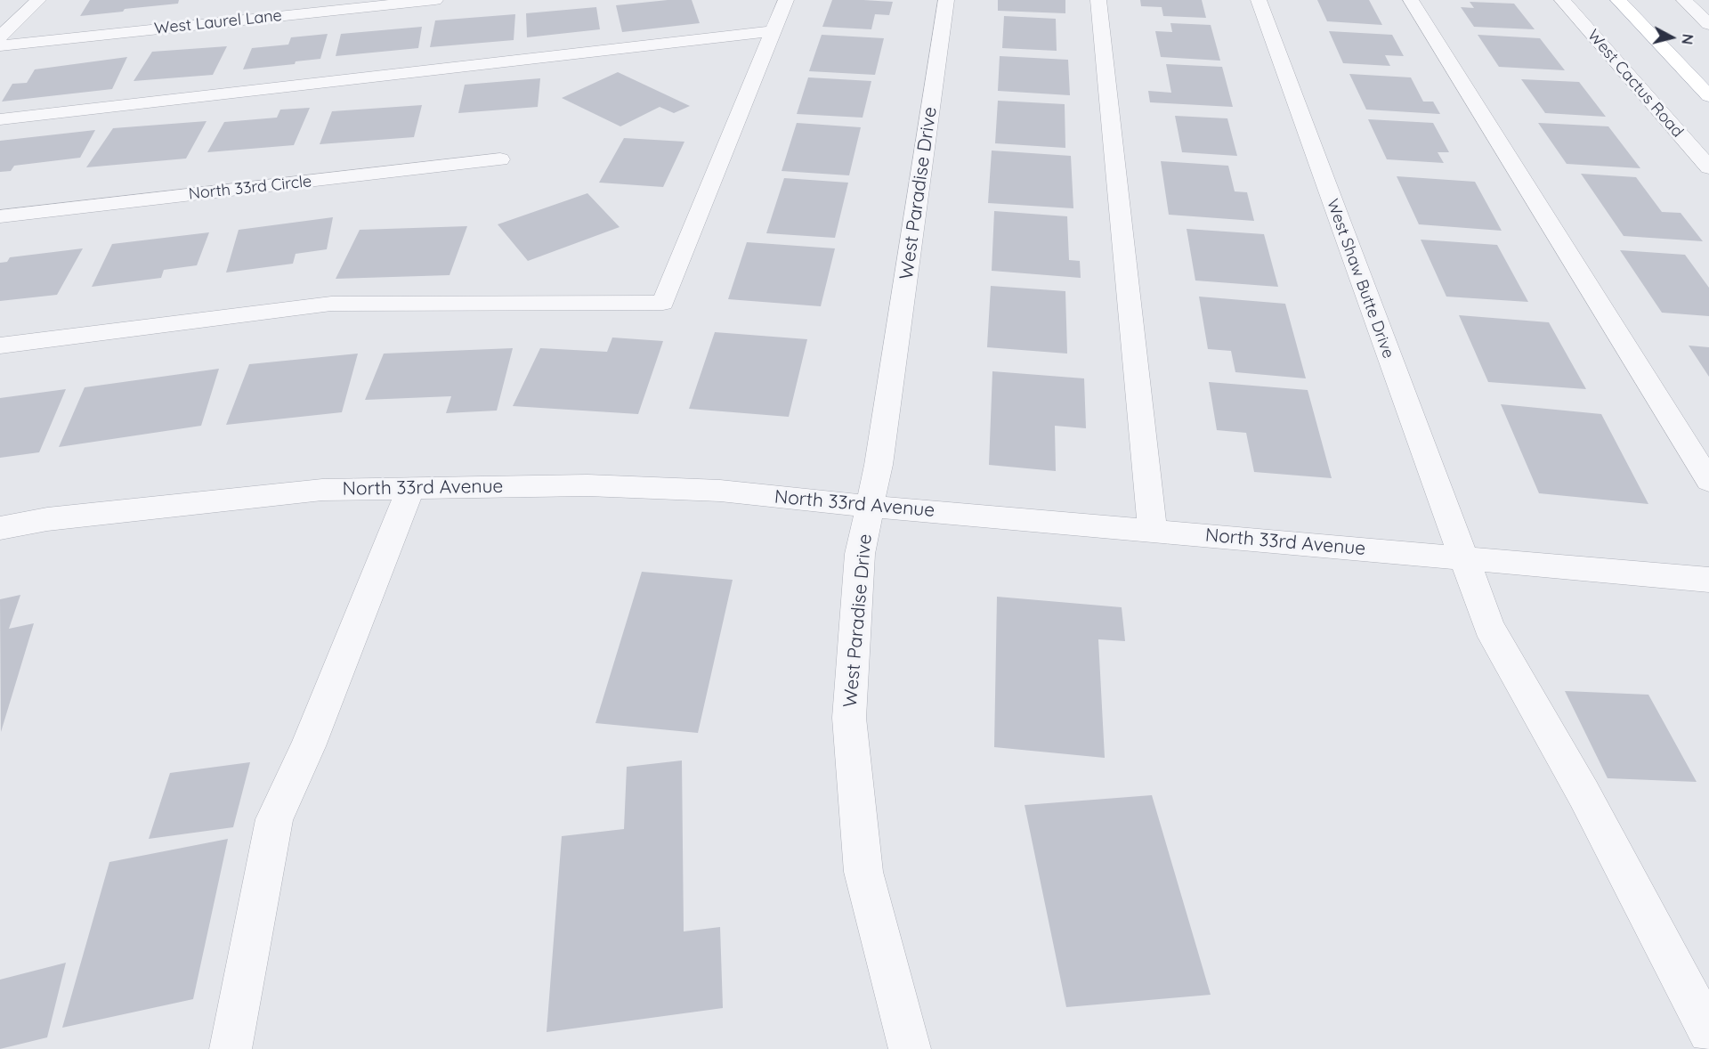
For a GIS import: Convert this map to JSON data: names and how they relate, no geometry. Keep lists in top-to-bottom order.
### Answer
{
  "streets": {
    "street": [
      "West Laurel Lane",
      "West Cactus Road",
      "North 33rd Circle",
      "West Paradise Drive",
      "West Shaw Butte Drive",
      "North 33rd Avenue"
    ]
  },
  "crossings": [
    ["West Paradise Drive", "North 33rd Avenue"],
    ["West Shaw Butte Drive", "North 33rd Avenue"]
  ],
  "north": "right"
}
